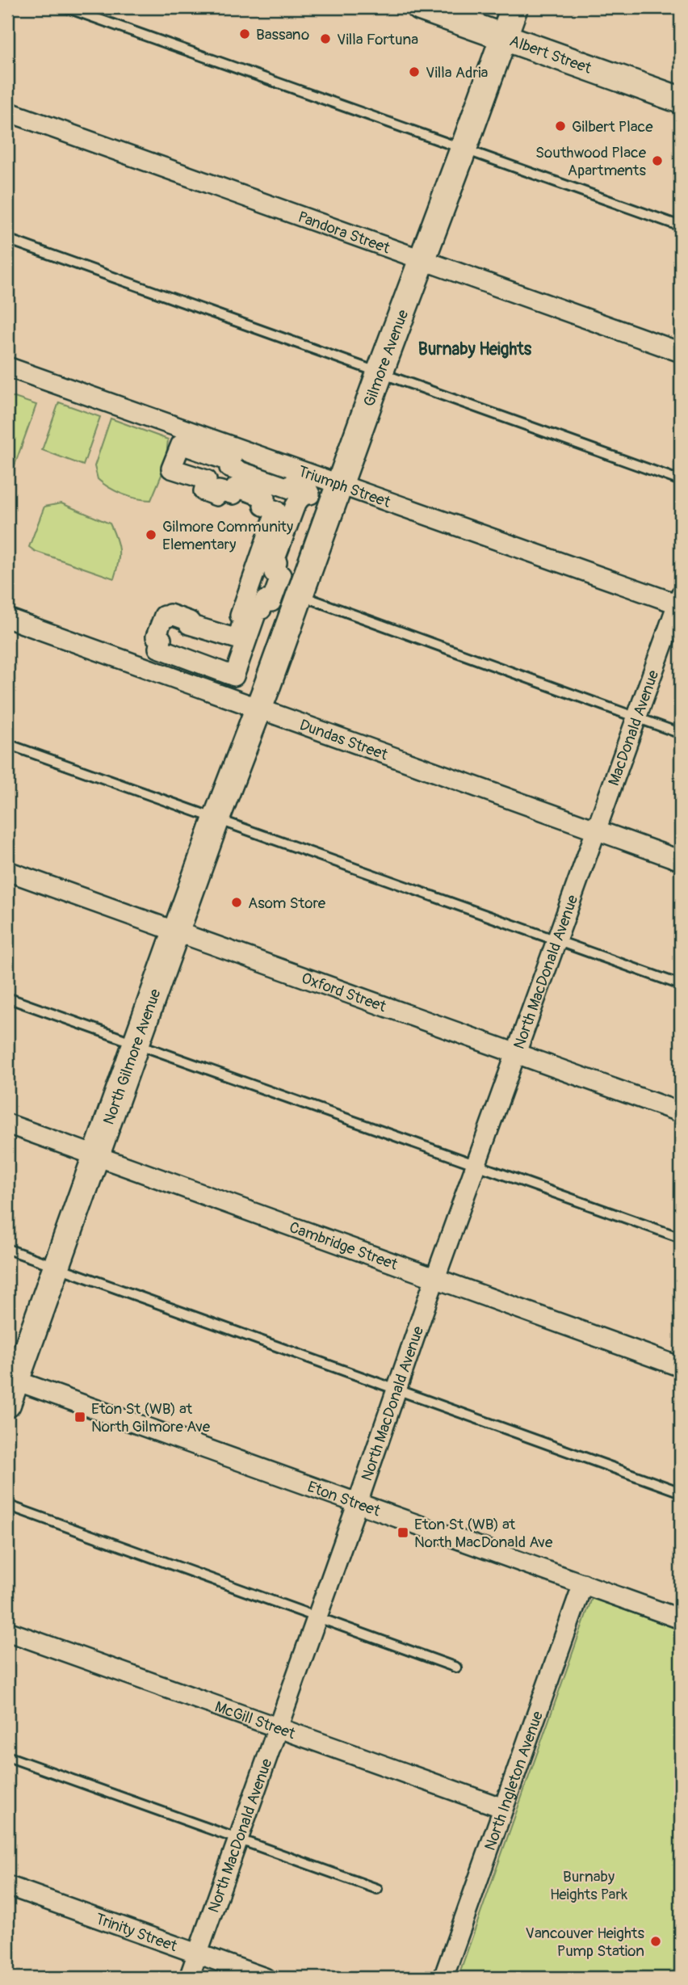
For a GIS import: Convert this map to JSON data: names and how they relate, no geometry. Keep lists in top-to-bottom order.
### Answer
{
  "streets": {
    "street": [
      "Albert Street",
      "Pandora Street",
      "Gilmore Avenue",
      "Triumph Street",
      "MacDonald Avenue",
      "Dundas Street",
      "North MacDonald Avenue",
      "Oxford Street",
      "North Gilmore Avenue",
      "Cambridge Street",
      "Eton Street",
      "McGill Street",
      "North Ingleton Avenue",
      "Trinity Street"
    ]
  },
  "crossings": [
    ["Albert Street", "Gilmore Avenue"],
    ["Pandora Street", "Gilmore Avenue"],
    ["Gilmore Avenue", "Triumph Street"],
    ["Gilmore Avenue", "Dundas Street"],
    ["Gilmore Avenue", "North Gilmore Avenue"],
    ["Triumph Street", "MacDonald Avenue"],
    ["MacDonald Avenue", "Dundas Street"],
    ["MacDonald Avenue", "North MacDonald Avenue"],
    ["Dundas Street", "North MacDonald Avenue"],
    ["Dundas Street", "North Gilmore Avenue"],
    ["North MacDonald Avenue", "Oxford Street"],
    ["North MacDonald Avenue", "Cambridge Street"],
    ["North MacDonald Avenue", "Eton Street"],
    ["North MacDonald Avenue", "McGill Street"],
    ["North MacDonald Avenue", "Trinity Street"],
    ["Oxford Street", "North Gilmore Avenue"],
    ["North Gilmore Avenue", "Cambridge Street"],
    ["North Gilmore Avenue", "Eton Street"],
    ["Eton Street", "North Ingleton Avenue"],
    ["McGill Street", "North Ingleton Avenue"]
  ],
  "districts": ["Burnaby Heights"],
  "parks": ["Burnaby Heights Park"],
  "places": {
    "other": [
      "Bassano",
      "Villa Fortuna",
      "Villa Adria",
      "Gilbert Place",
      "Southwood Place Apartments",
      "Gilmore Community Elementary",
      "Asom Store",
      "Vancouver Heights Pump Station"
    ],
    "transit": ["Eton St (WB) at North Gilmore Ave", "Eton St (WB) at North MacDonald Ave"]
  }
}
